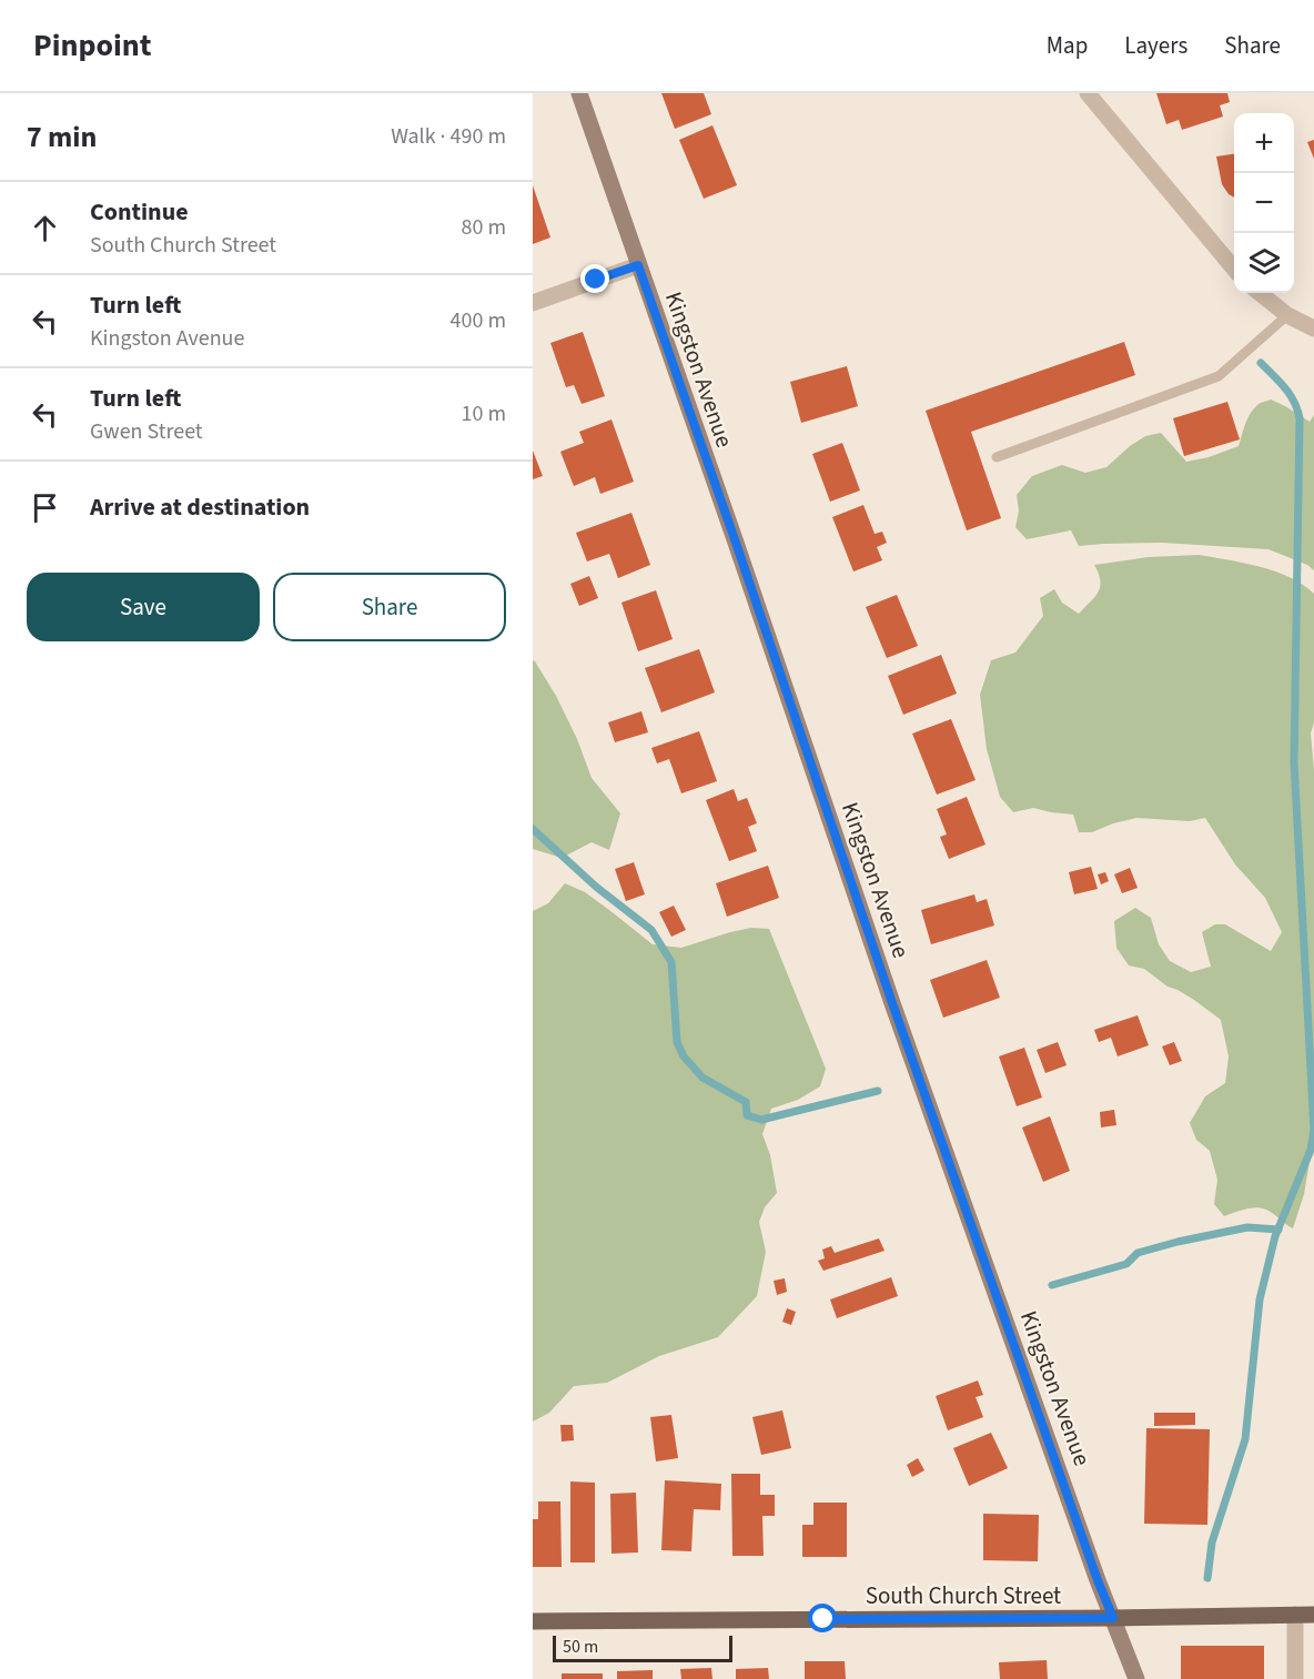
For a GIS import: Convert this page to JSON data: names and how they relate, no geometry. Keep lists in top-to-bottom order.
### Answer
{
  "streets": {
    "main road": ["South Church Street"],
    "street": ["Kingston Avenue"]
  },
  "crossings": [
    ["Kingston Avenue", "South Church Street"]
  ],
  "scale_bar": "50 m",
  "page": {
    "header": "Pinpoint",
    "nav": ["Map", "Layers", "Share"],
    "heading": ["7 min", "Walk · 490 m"],
    "map_buttons": ["+", "−"],
    "list": [
      ["Continue", "South Church Street", "80 m"],
      ["Turn left", "Kingston Avenue", "400 m"],
      ["Turn left", "Gwen Street", "10 m"],
      "Arrive at destination"
    ],
    "buttons": ["Save", "Share"],
    "scale": "50 m"
  }
}
